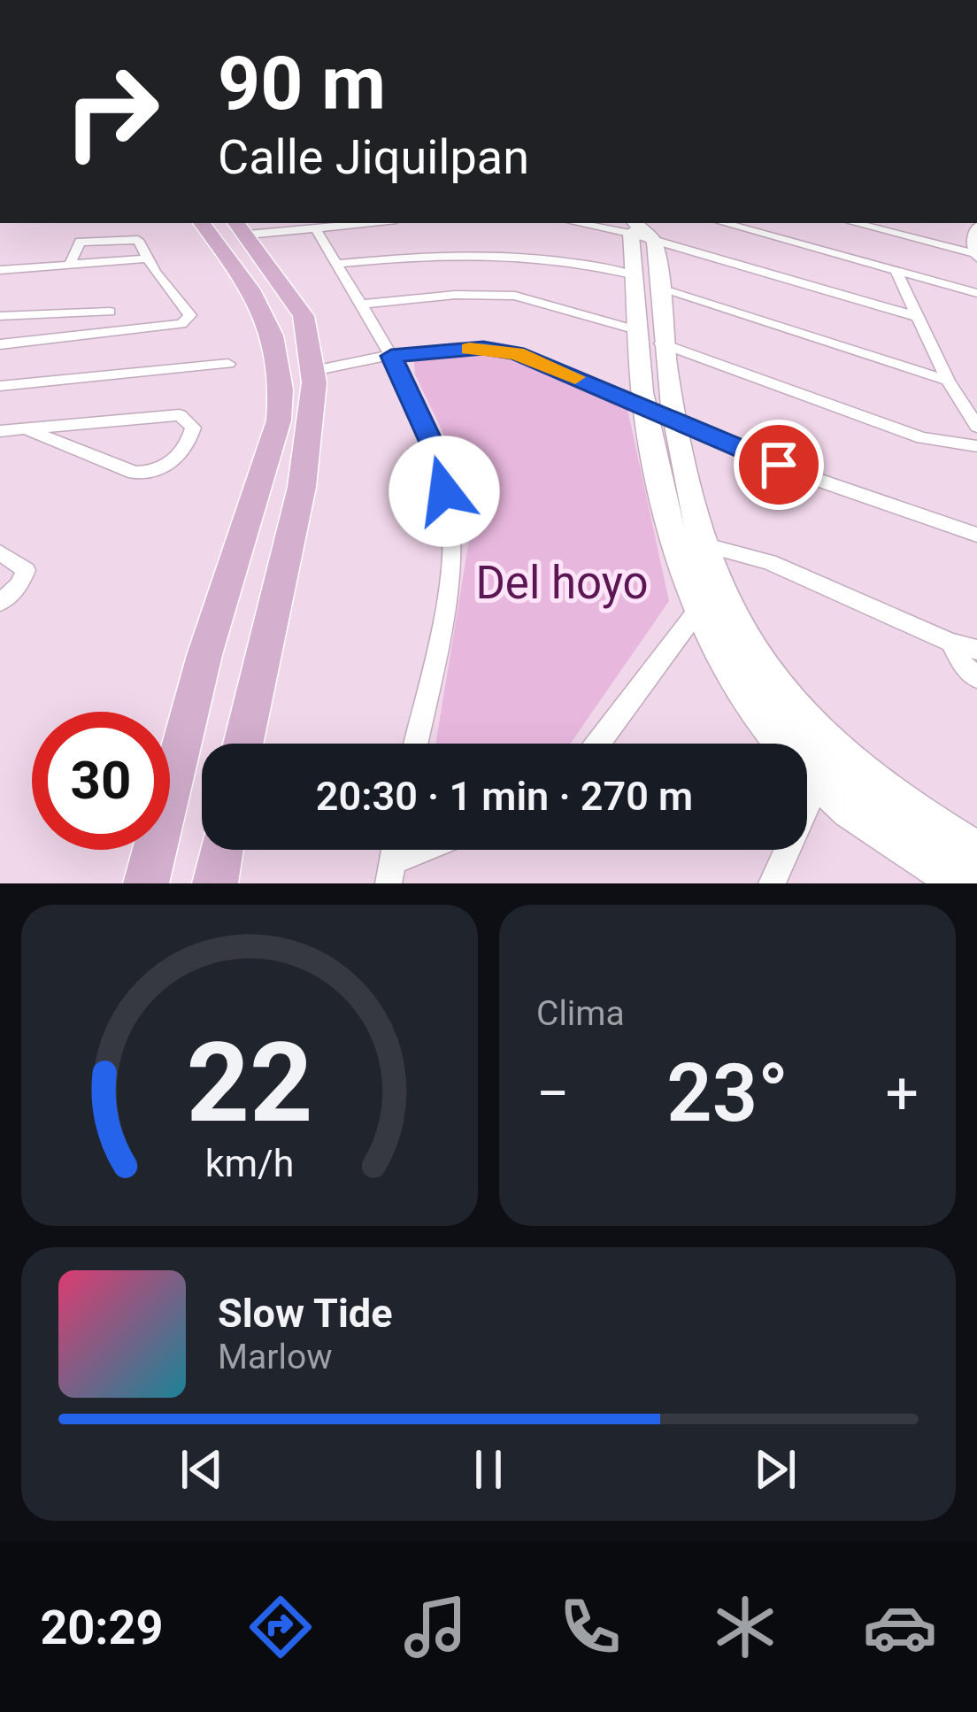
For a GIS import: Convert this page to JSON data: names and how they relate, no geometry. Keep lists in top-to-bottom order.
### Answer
{
  "parks": ["Del hoyo"],
  "page": {
    "turn": ["90 m", "Calle Jiquilpan"],
    "limit": "30",
    "trip": "20:30 · 1 min · 270 m",
    "tile": "Clima",
    "heat": ["−", "23°", "+"],
    "song": ["Slow Tide", "Marlow"],
    "tabs": "20:29",
    "gauge": ["22", "km/h"]
  }
}
